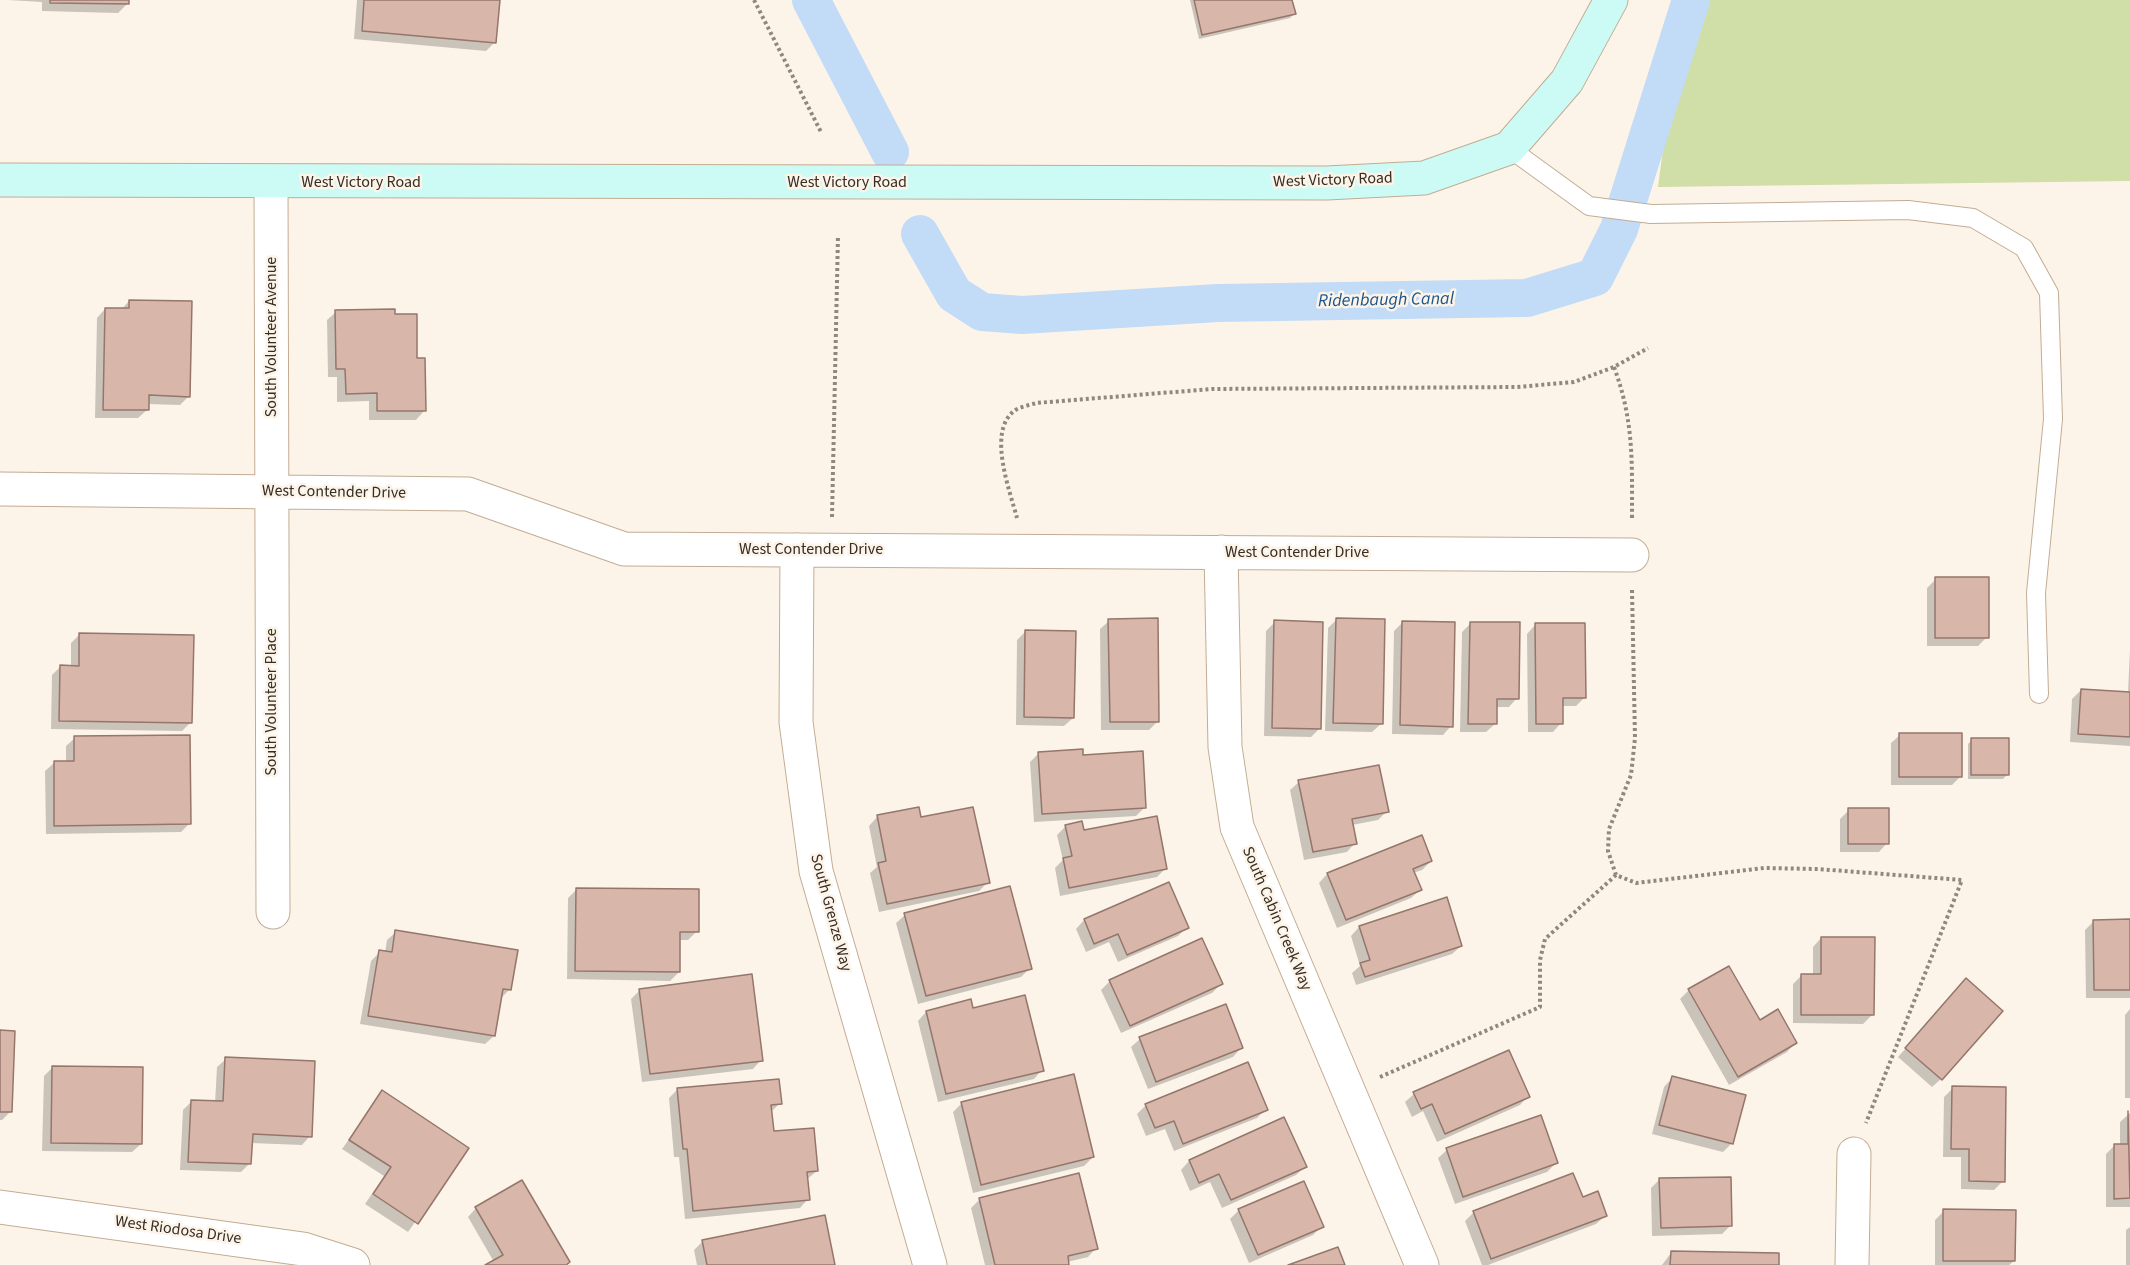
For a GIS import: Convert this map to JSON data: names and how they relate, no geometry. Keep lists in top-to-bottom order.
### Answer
{
  "streets": {
    "main road": ["West Victory Road"],
    "street": [
      "South Volunteer Avenue",
      "West Contender Drive",
      "South Volunteer Place",
      "South Grenze Way",
      "South Cabin Creek Way",
      "West Riodosa Drive"
    ]
  },
  "crossings": [
    ["West Victory Road", "South Volunteer Avenue"],
    ["South Volunteer Avenue", "West Contender Drive"],
    ["South Volunteer Avenue", "South Volunteer Place"],
    ["West Contender Drive", "South Volunteer Place"],
    ["West Contender Drive", "South Grenze Way"],
    ["West Contender Drive", "South Cabin Creek Way"]
  ],
  "water": ["Ridenbaugh Canal"]
}
